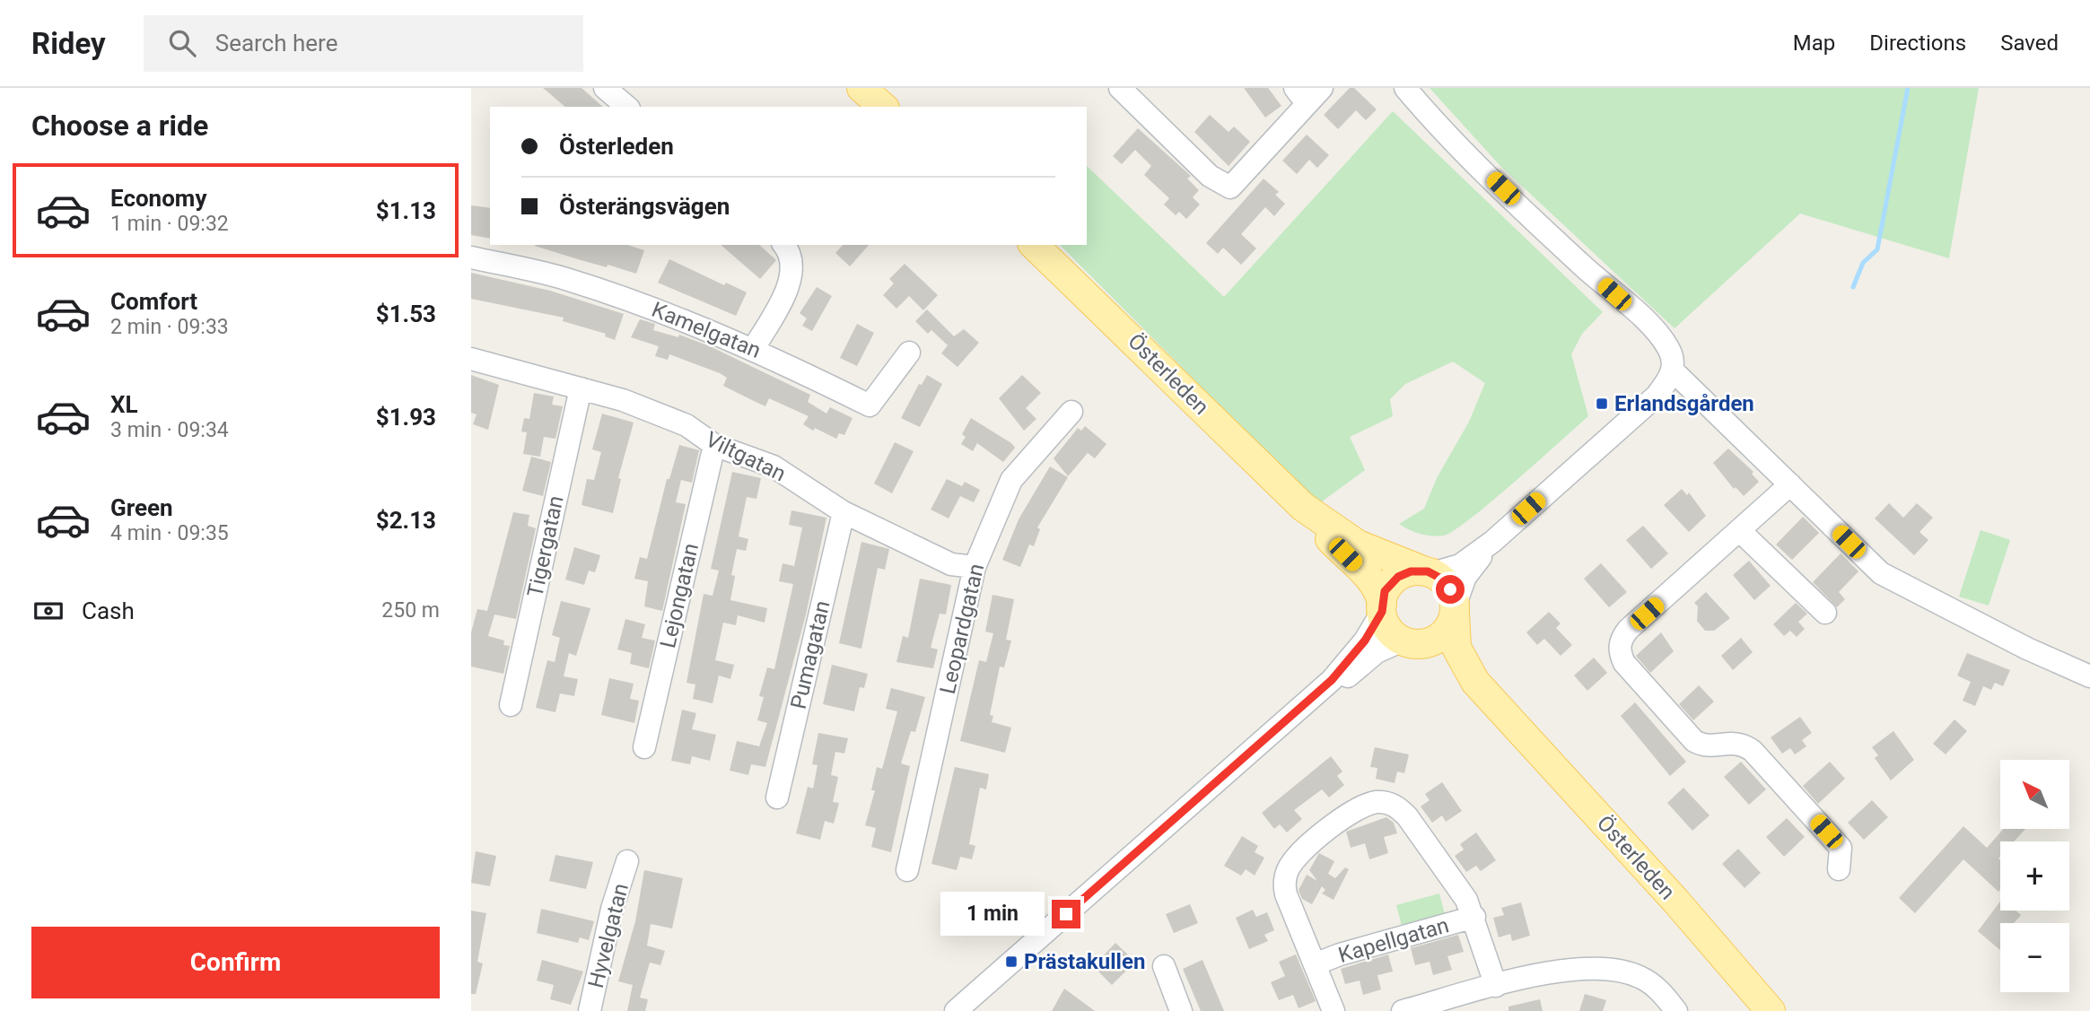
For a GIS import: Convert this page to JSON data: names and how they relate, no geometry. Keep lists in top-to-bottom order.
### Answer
{
  "streets": {
    "main road": ["Österleden"],
    "street": [
      "Kamelgatan",
      "Viltgatan",
      "Tigergatan",
      "Lejongatan",
      "Leopardgatan",
      "Pumagatan",
      "Hyvelgatan",
      "Kapellgatan"
    ]
  },
  "crossings": [
    ["Viltgatan", "Tigergatan"],
    ["Viltgatan", "Lejongatan"],
    ["Viltgatan", "Leopardgatan"],
    ["Viltgatan", "Pumagatan"]
  ],
  "places": {
    "transit": ["Erlandsgården", "Prästakullen"]
  },
  "north": "top left",
  "page": {
    "header": "Ridey",
    "search": "Search here",
    "nav": ["Map", "Directions", "Saved"],
    "heading": "Choose a ride",
    "banner": ["Österleden", "Österängsvägen"],
    "list": [
      {
        "name": "Economy",
        "note": "1 min · 09:32",
        "value": "$1.13"
      },
      {
        "name": "Comfort",
        "note": "2 min · 09:33",
        "value": "$1.53"
      },
      {
        "name": "XL",
        "note": "3 min · 09:34",
        "value": "$1.93"
      },
      {
        "name": "Green",
        "note": "4 min · 09:35",
        "value": "$2.13"
      }
    ],
    "pay": ["Cash", "250 m"],
    "map_buttons": ["+", "−"],
    "bubble": "1 min",
    "buttons": "Confirm"
  }
}
